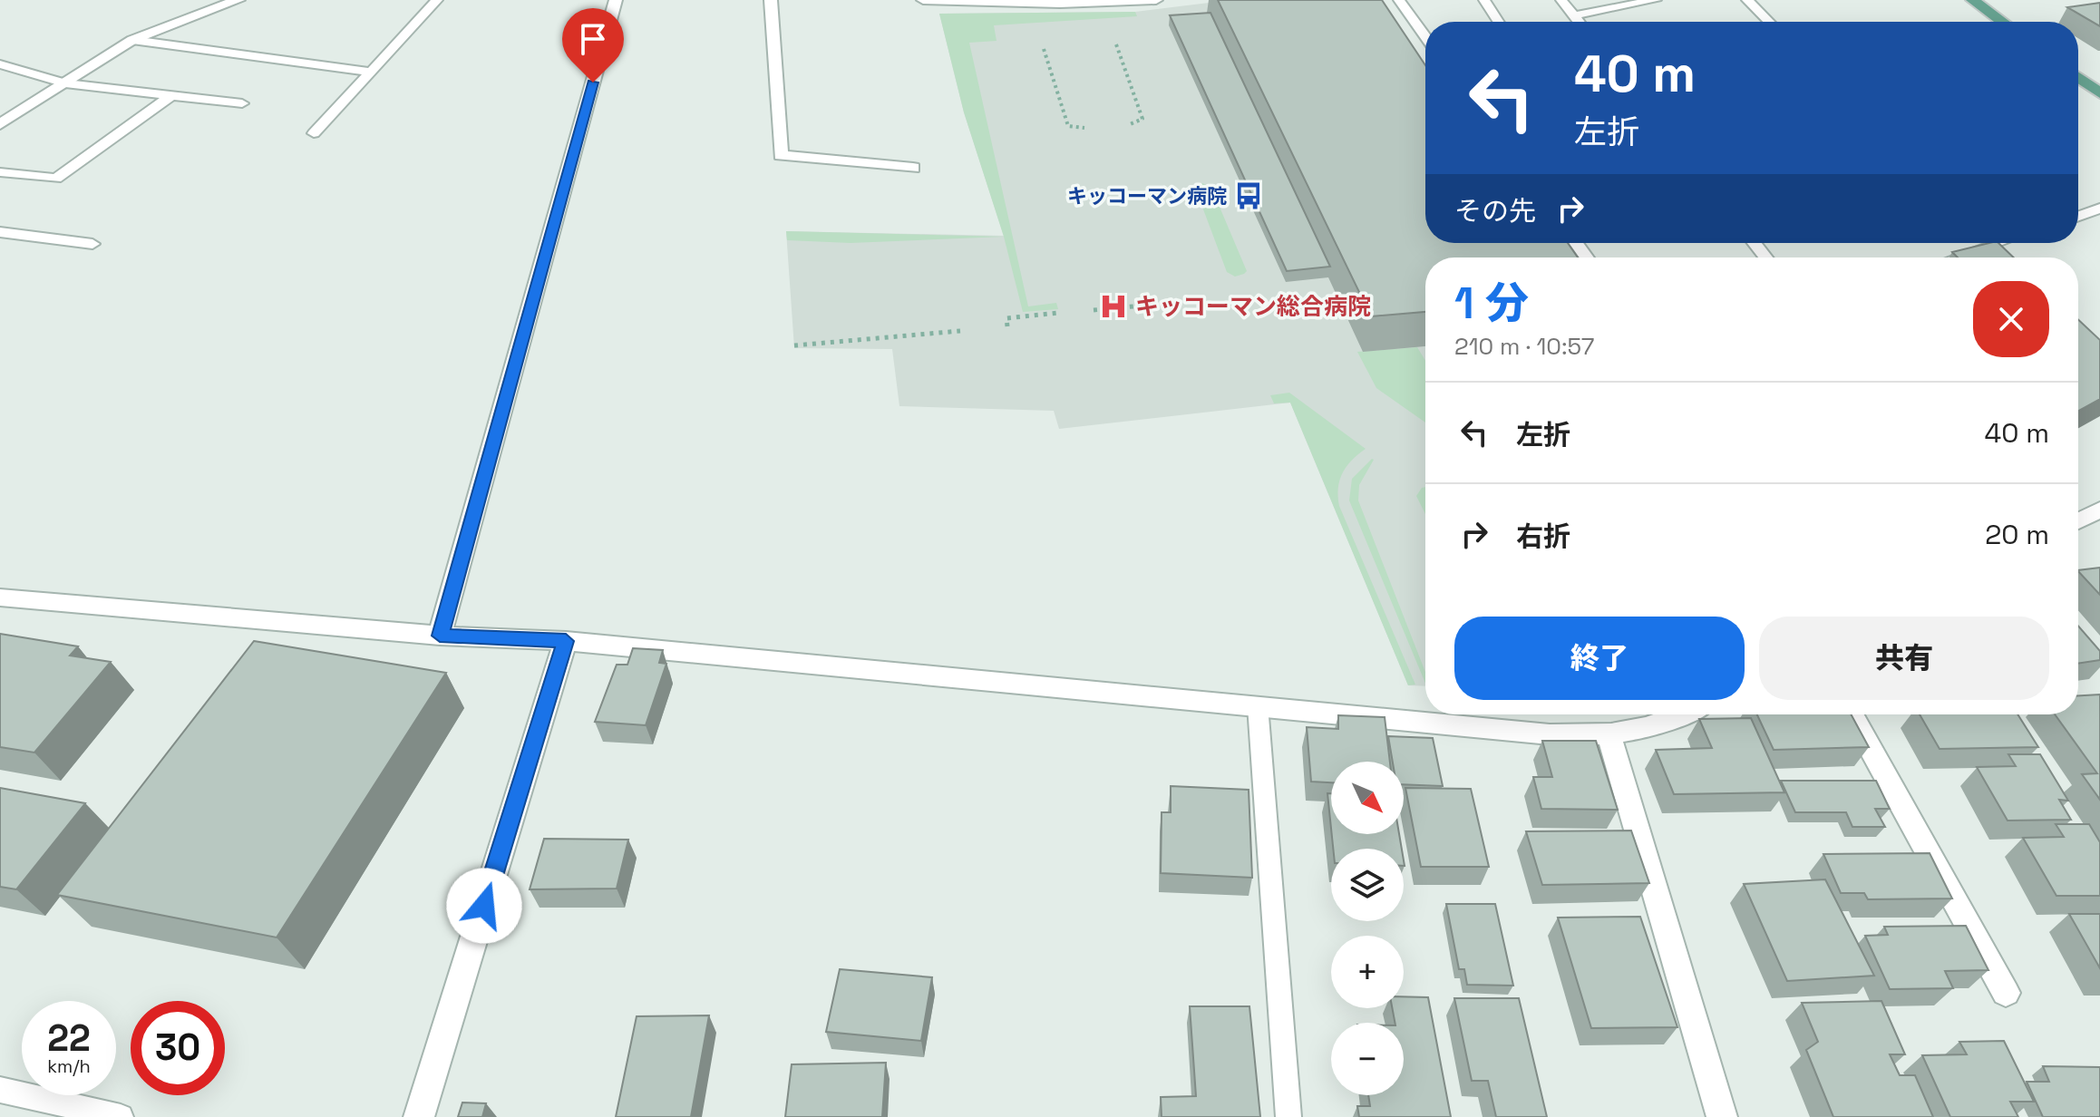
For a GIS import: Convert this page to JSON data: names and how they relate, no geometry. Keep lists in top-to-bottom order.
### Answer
{
  "places": {
    "bus stop": ["キッコーマン病院"],
    "hospital": ["キッコーマン総合病院"]
  },
  "north": "bottom right",
  "page": {
    "turn": ["40 m", "左折"],
    "then": "その先",
    "heading": ["1 分", "210 m · 10:57"],
    "list": [
      {
        "name": "左折",
        "value": "40 m"
      },
      {
        "name": "右折",
        "value": "20 m"
      }
    ],
    "buttons": ["終了", "共有"],
    "map_buttons": ["+", "−"],
    "speed": "22 km/h",
    "limit": "30"
  }
}
